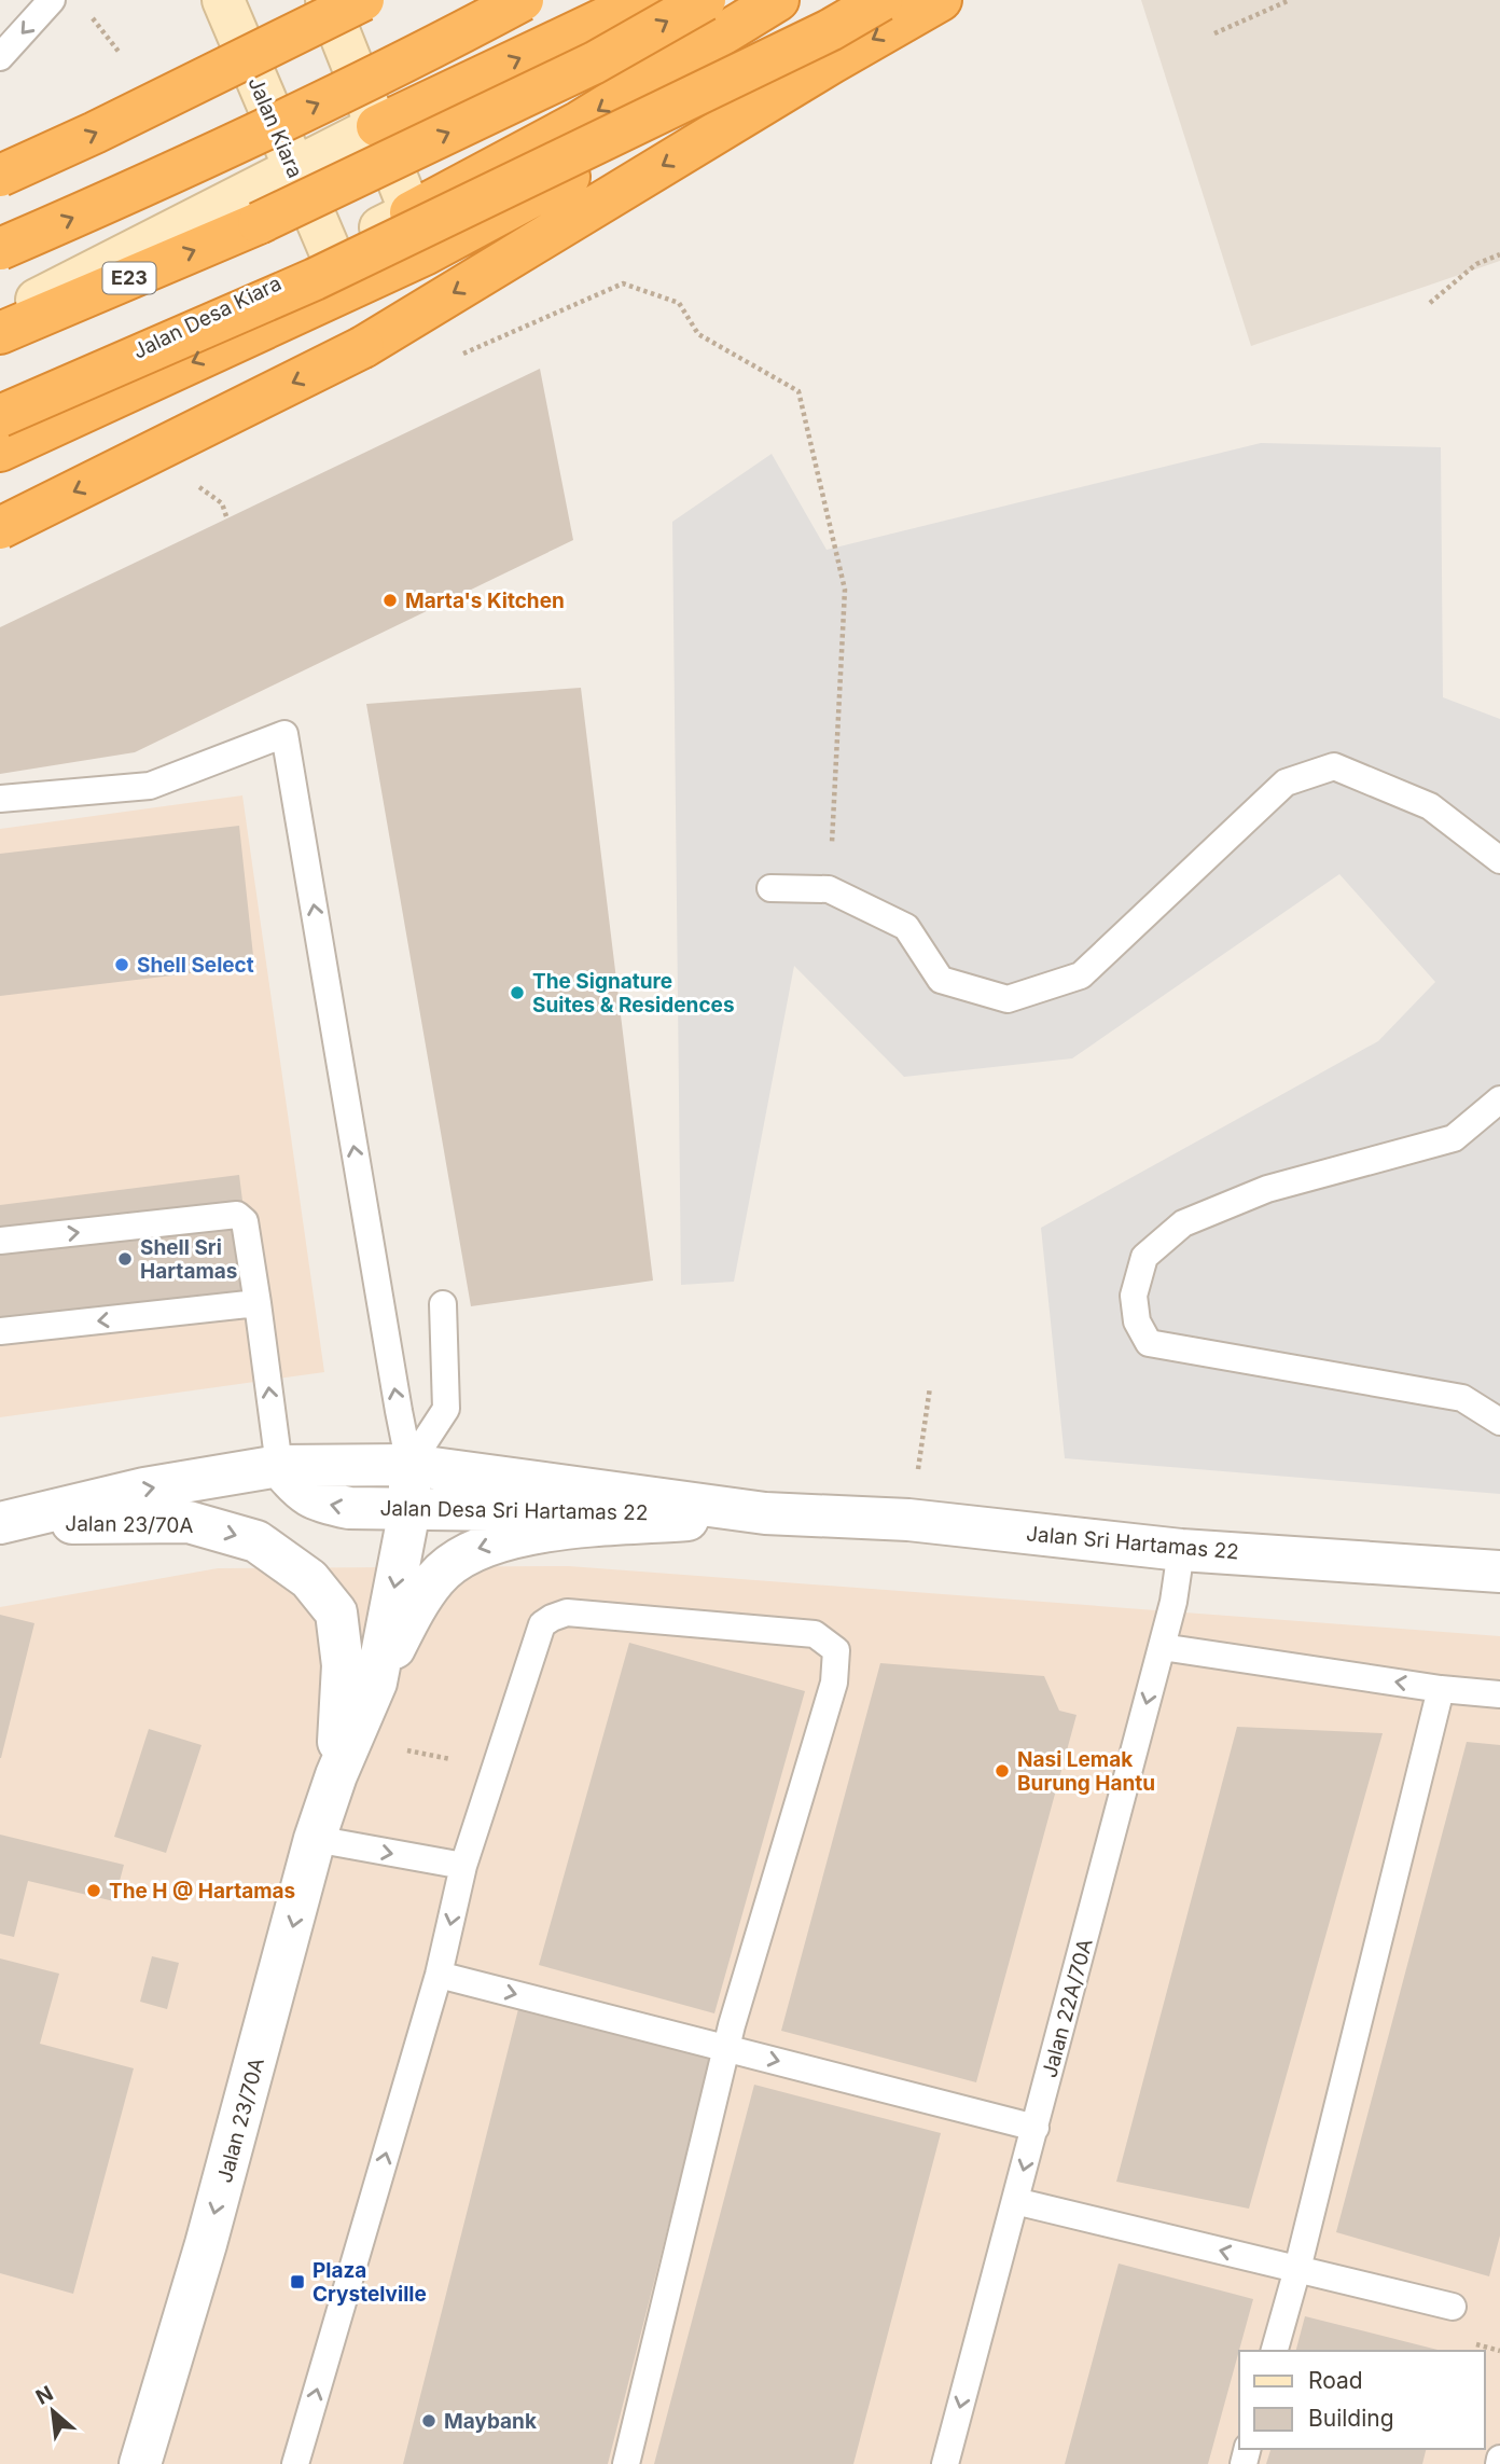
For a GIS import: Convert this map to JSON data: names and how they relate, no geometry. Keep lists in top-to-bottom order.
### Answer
{
  "streets": {
    "highway": ["E23"],
    "main road": ["Jalan Kiara", "Jalan Desa Kiara"],
    "street": ["Jalan Desa Sri Hartamas 22", "Jalan 23/70A", "Jalan Sri Hartamas 22"],
    "lane": ["Jalan 22A/70A"]
  },
  "crossings": [
    ["Jalan Kiara", "Jalan Desa Kiara"],
    ["Jalan Desa Sri Hartamas 22", "Jalan 23/70A"],
    ["Jalan Desa Sri Hartamas 22", "Jalan Sri Hartamas 22"],
    ["Jalan 23/70A", "Jalan Sri Hartamas 22"],
    ["Jalan Sri Hartamas 22", "Jalan 22A/70A"]
  ],
  "one_way": ["Jalan 22A/70A"],
  "places": {
    "other": [
      "Marta's Kitchen",
      "Shell Select",
      "The Signature Suites & Residences",
      "Shell Sri Hartamas",
      "Nasi Lemak Burung Hantu",
      "The H @ Hartamas",
      "Maybank"
    ],
    "transit": ["Plaza Crystelville"]
  },
  "legend": ["Road", "Building"],
  "north": "top left"
}
